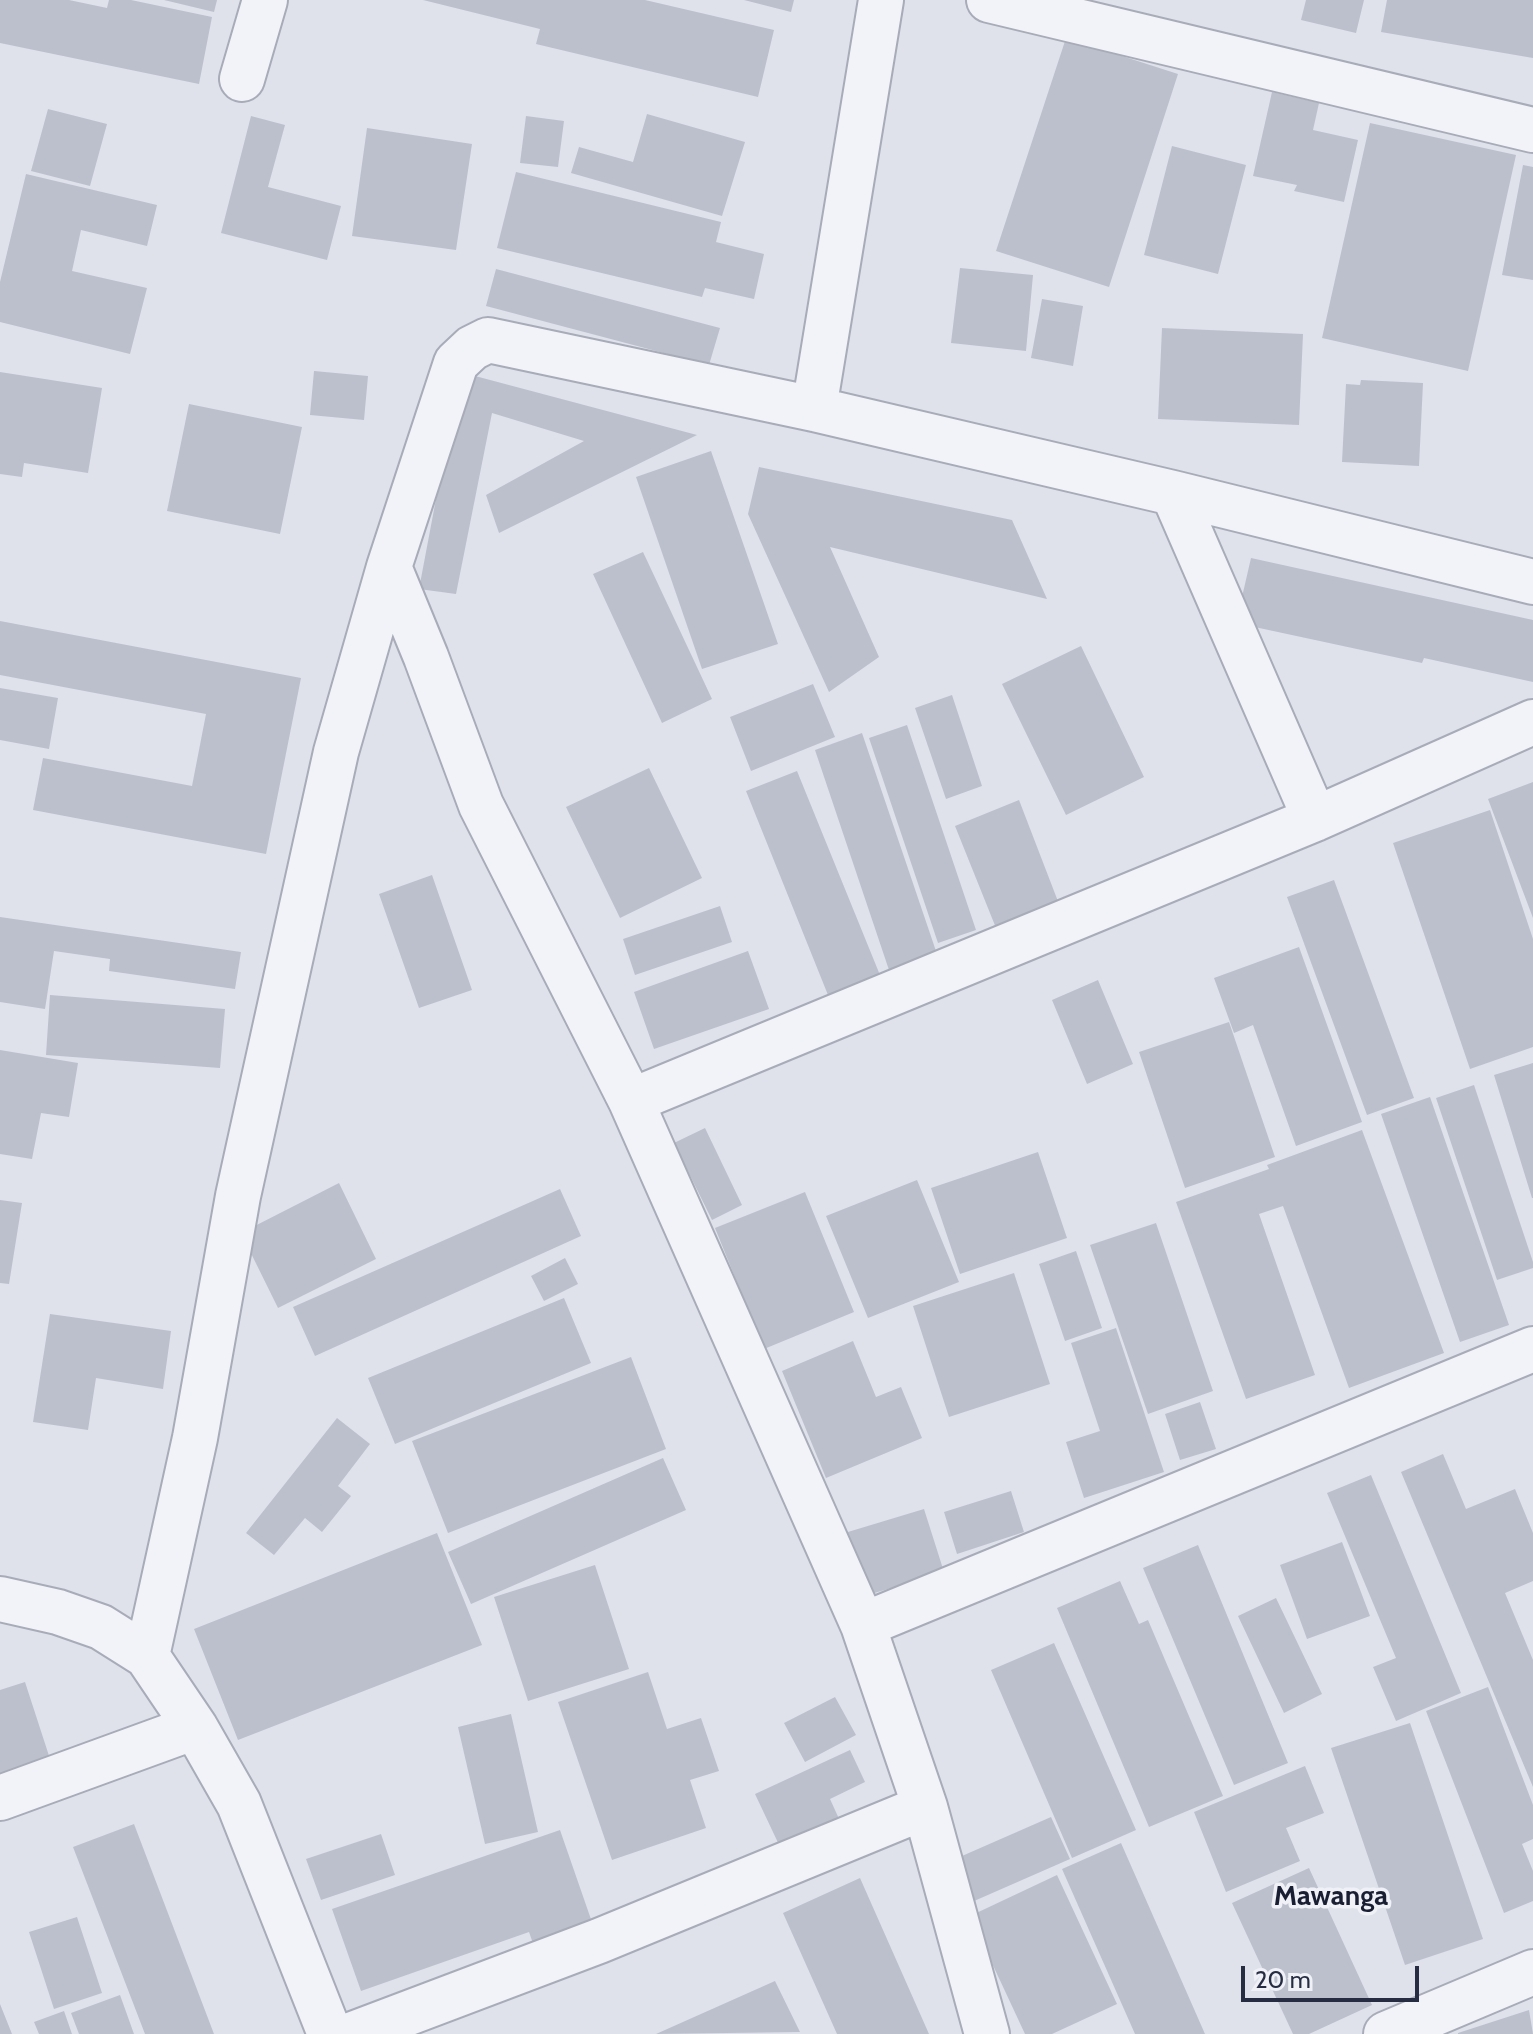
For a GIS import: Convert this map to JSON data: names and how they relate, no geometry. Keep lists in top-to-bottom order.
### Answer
{
  "districts": ["Mawanga"],
  "scale_bar": "20 m"
}
